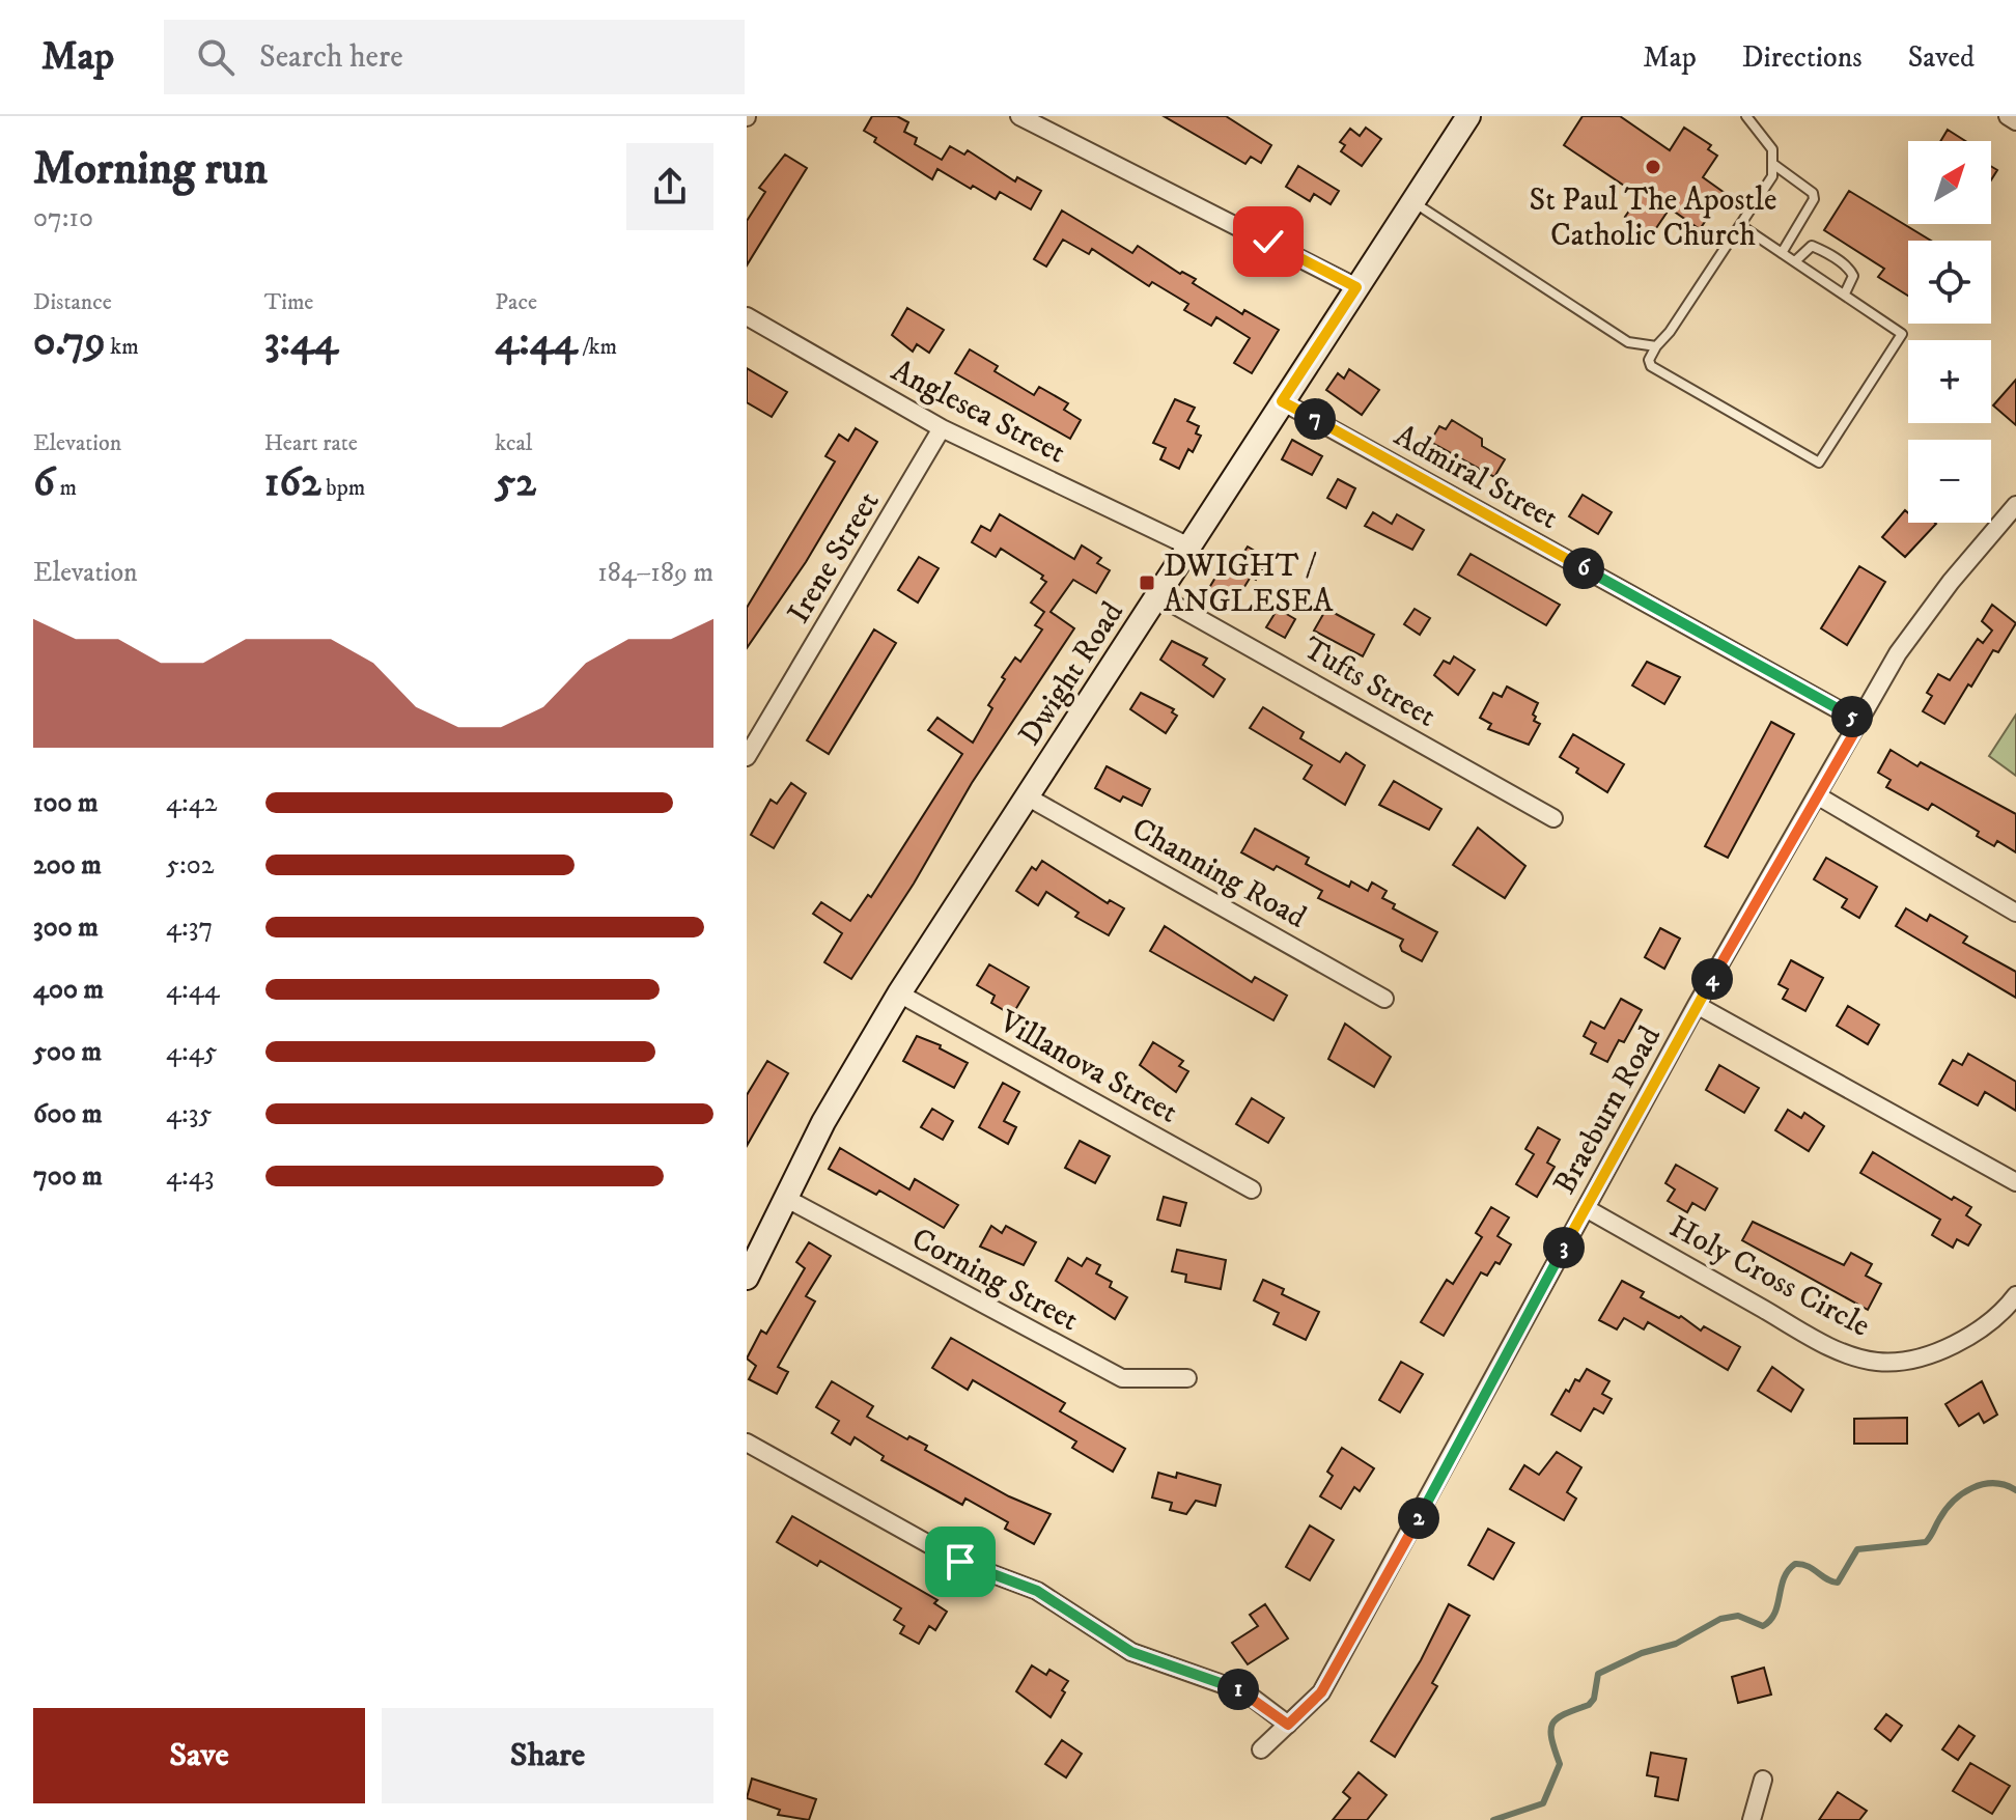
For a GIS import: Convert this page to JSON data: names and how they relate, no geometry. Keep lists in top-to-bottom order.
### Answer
{
  "streets": {
    "main road": ["Dwight Road"],
    "street": [
      "Anglesea Street",
      "Admiral Street",
      "Irene Street",
      "Tufts Street",
      "Channing Road",
      "Villanova Street",
      "Braeburn Road",
      "Holy Cross Circle",
      "Corning Street"
    ]
  },
  "crossings": [
    ["Anglesea Street", "Irene Street"],
    ["Anglesea Street", "Dwight Road"],
    ["Admiral Street", "Dwight Road"],
    ["Admiral Street", "Braeburn Road"],
    ["Dwight Road", "Tufts Street"],
    ["Dwight Road", "Channing Road"],
    ["Dwight Road", "Villanova Street"],
    ["Dwight Road", "Corning Street"],
    ["Braeburn Road", "Holy Cross Circle"]
  ],
  "places": {
    "other": ["St Paul The Apostle Catholic Church"],
    "transit": ["DWIGHT / ANGLESEA"]
  },
  "north": "top right",
  "page": {
    "header": "Map",
    "search": "Search here",
    "nav": ["Map", "Directions", "Saved"],
    "heading": ["Morning run", "07:10"],
    "map_buttons": ["+", "−"],
    "stats": [
      ["Distance", "0.79 km"],
      ["Time", "3:44"],
      ["Pace", "4:44 /km"],
      ["Elevation", "6 m"],
      ["Heart rate", "162 bpm"],
      ["kcal", "52"]
    ],
    "pins": [
      "7",
      "6",
      "5",
      "4",
      "3",
      "2",
      "1"
    ],
    "chart": ["Elevation", "184–189 m"],
    "list": [
      {
        "name": "100 m",
        "note": "4:42"
      },
      {
        "name": "200 m",
        "note": "5:02"
      },
      {
        "name": "300 m",
        "note": "4:37"
      },
      {
        "name": "400 m",
        "note": "4:44"
      },
      {
        "name": "500 m",
        "note": "4:45"
      },
      {
        "name": "600 m",
        "note": "4:35"
      },
      {
        "name": "700 m",
        "note": "4:43"
      }
    ],
    "buttons": ["Save", "Share"]
  }
}
